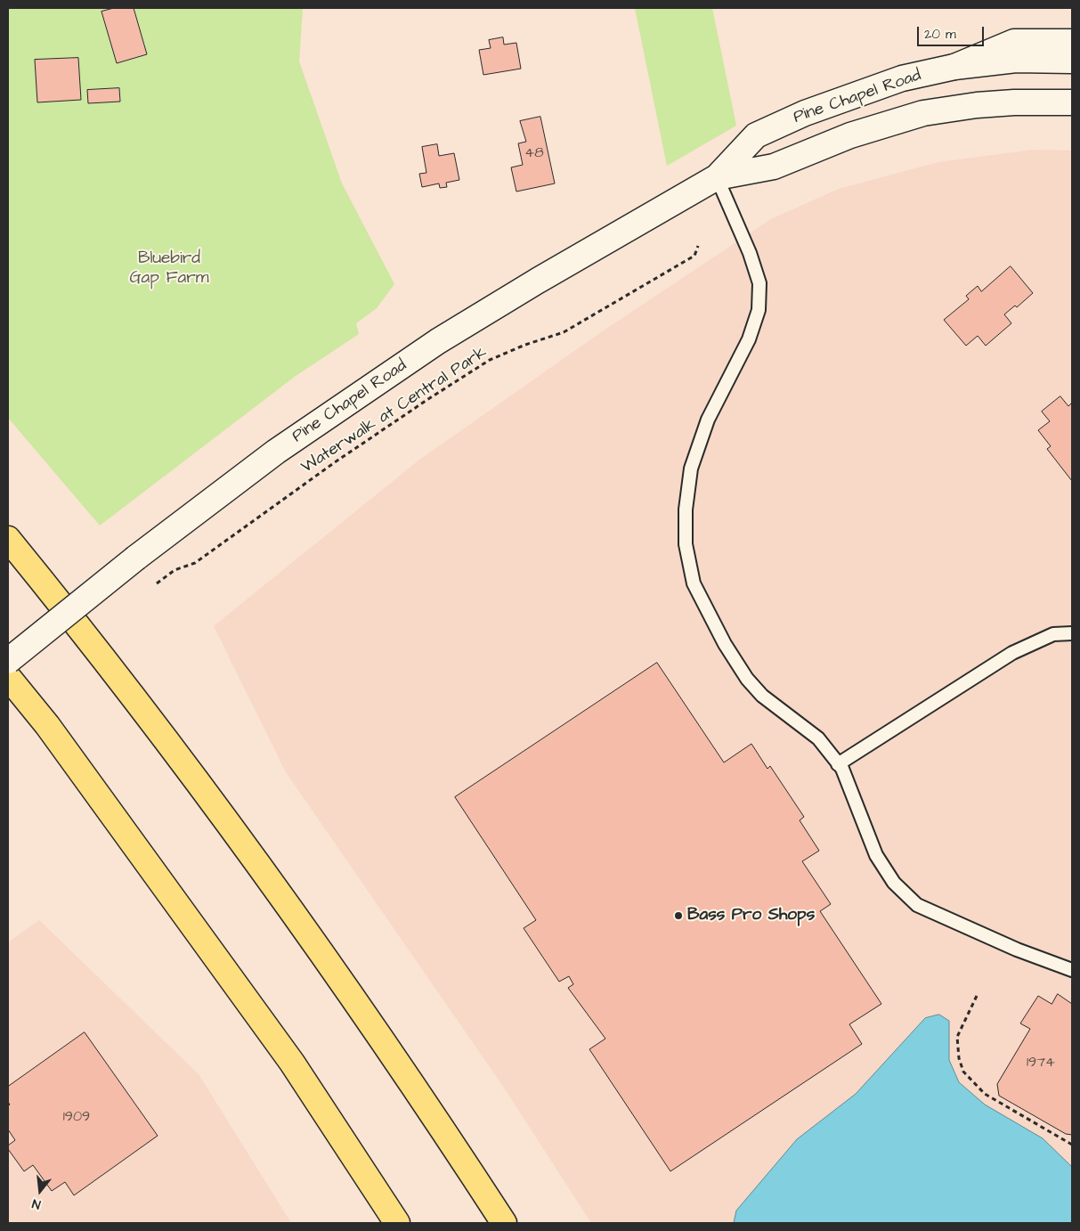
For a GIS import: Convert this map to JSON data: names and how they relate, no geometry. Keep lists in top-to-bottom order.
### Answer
{
  "streets": {
    "street": ["Pine Chapel Road"],
    "path": ["Waterwalk at Central Park"]
  },
  "parks": ["Bluebird Gap Farm"],
  "places": ["Bass Pro Shops"],
  "house_numbers": ["48", "1974", "1909"],
  "scale_bar": "20 m",
  "north": "bottom"
}
